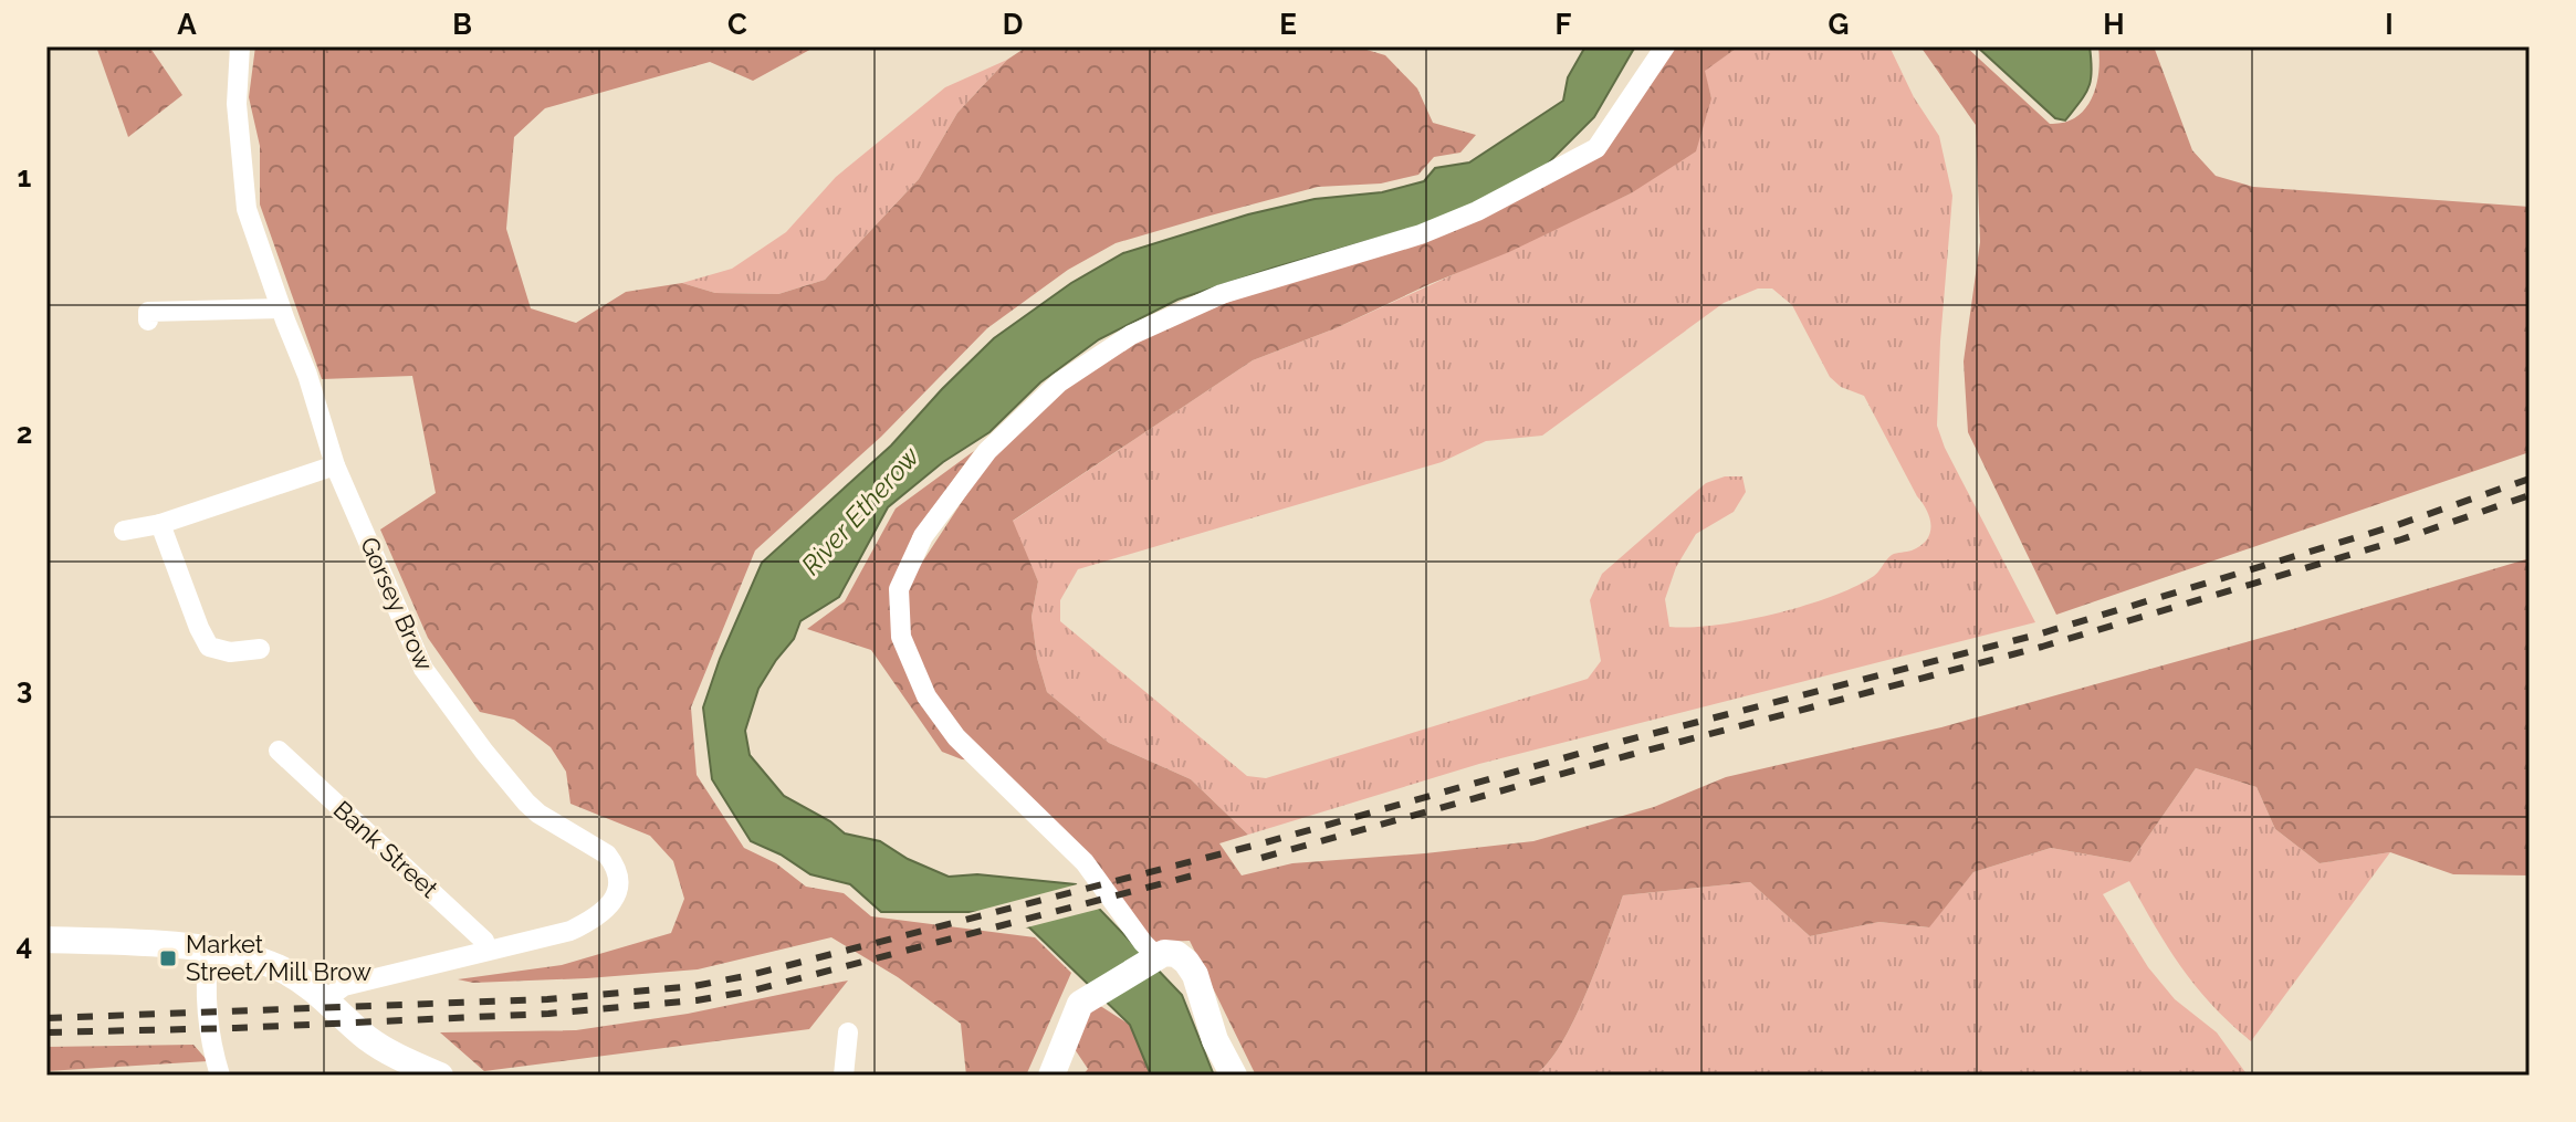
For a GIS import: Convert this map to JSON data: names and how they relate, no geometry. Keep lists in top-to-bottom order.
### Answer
{
  "streets": {
    "street": ["Gorsey Brow", "Bank Street"]
  },
  "crossings": [
    ["Gorsey Brow", "Bank Street"]
  ],
  "water": ["River Etherow"],
  "places": {
    "transit": ["Market Street/Mill Brow"]
  },
  "grid": {
    "columns": [
      "A",
      "B",
      "C",
      "D",
      "E",
      "F",
      "G",
      "H",
      "I"
    ],
    "rows": [
      "1",
      "2",
      "3",
      "4"
    ]
  }
}
